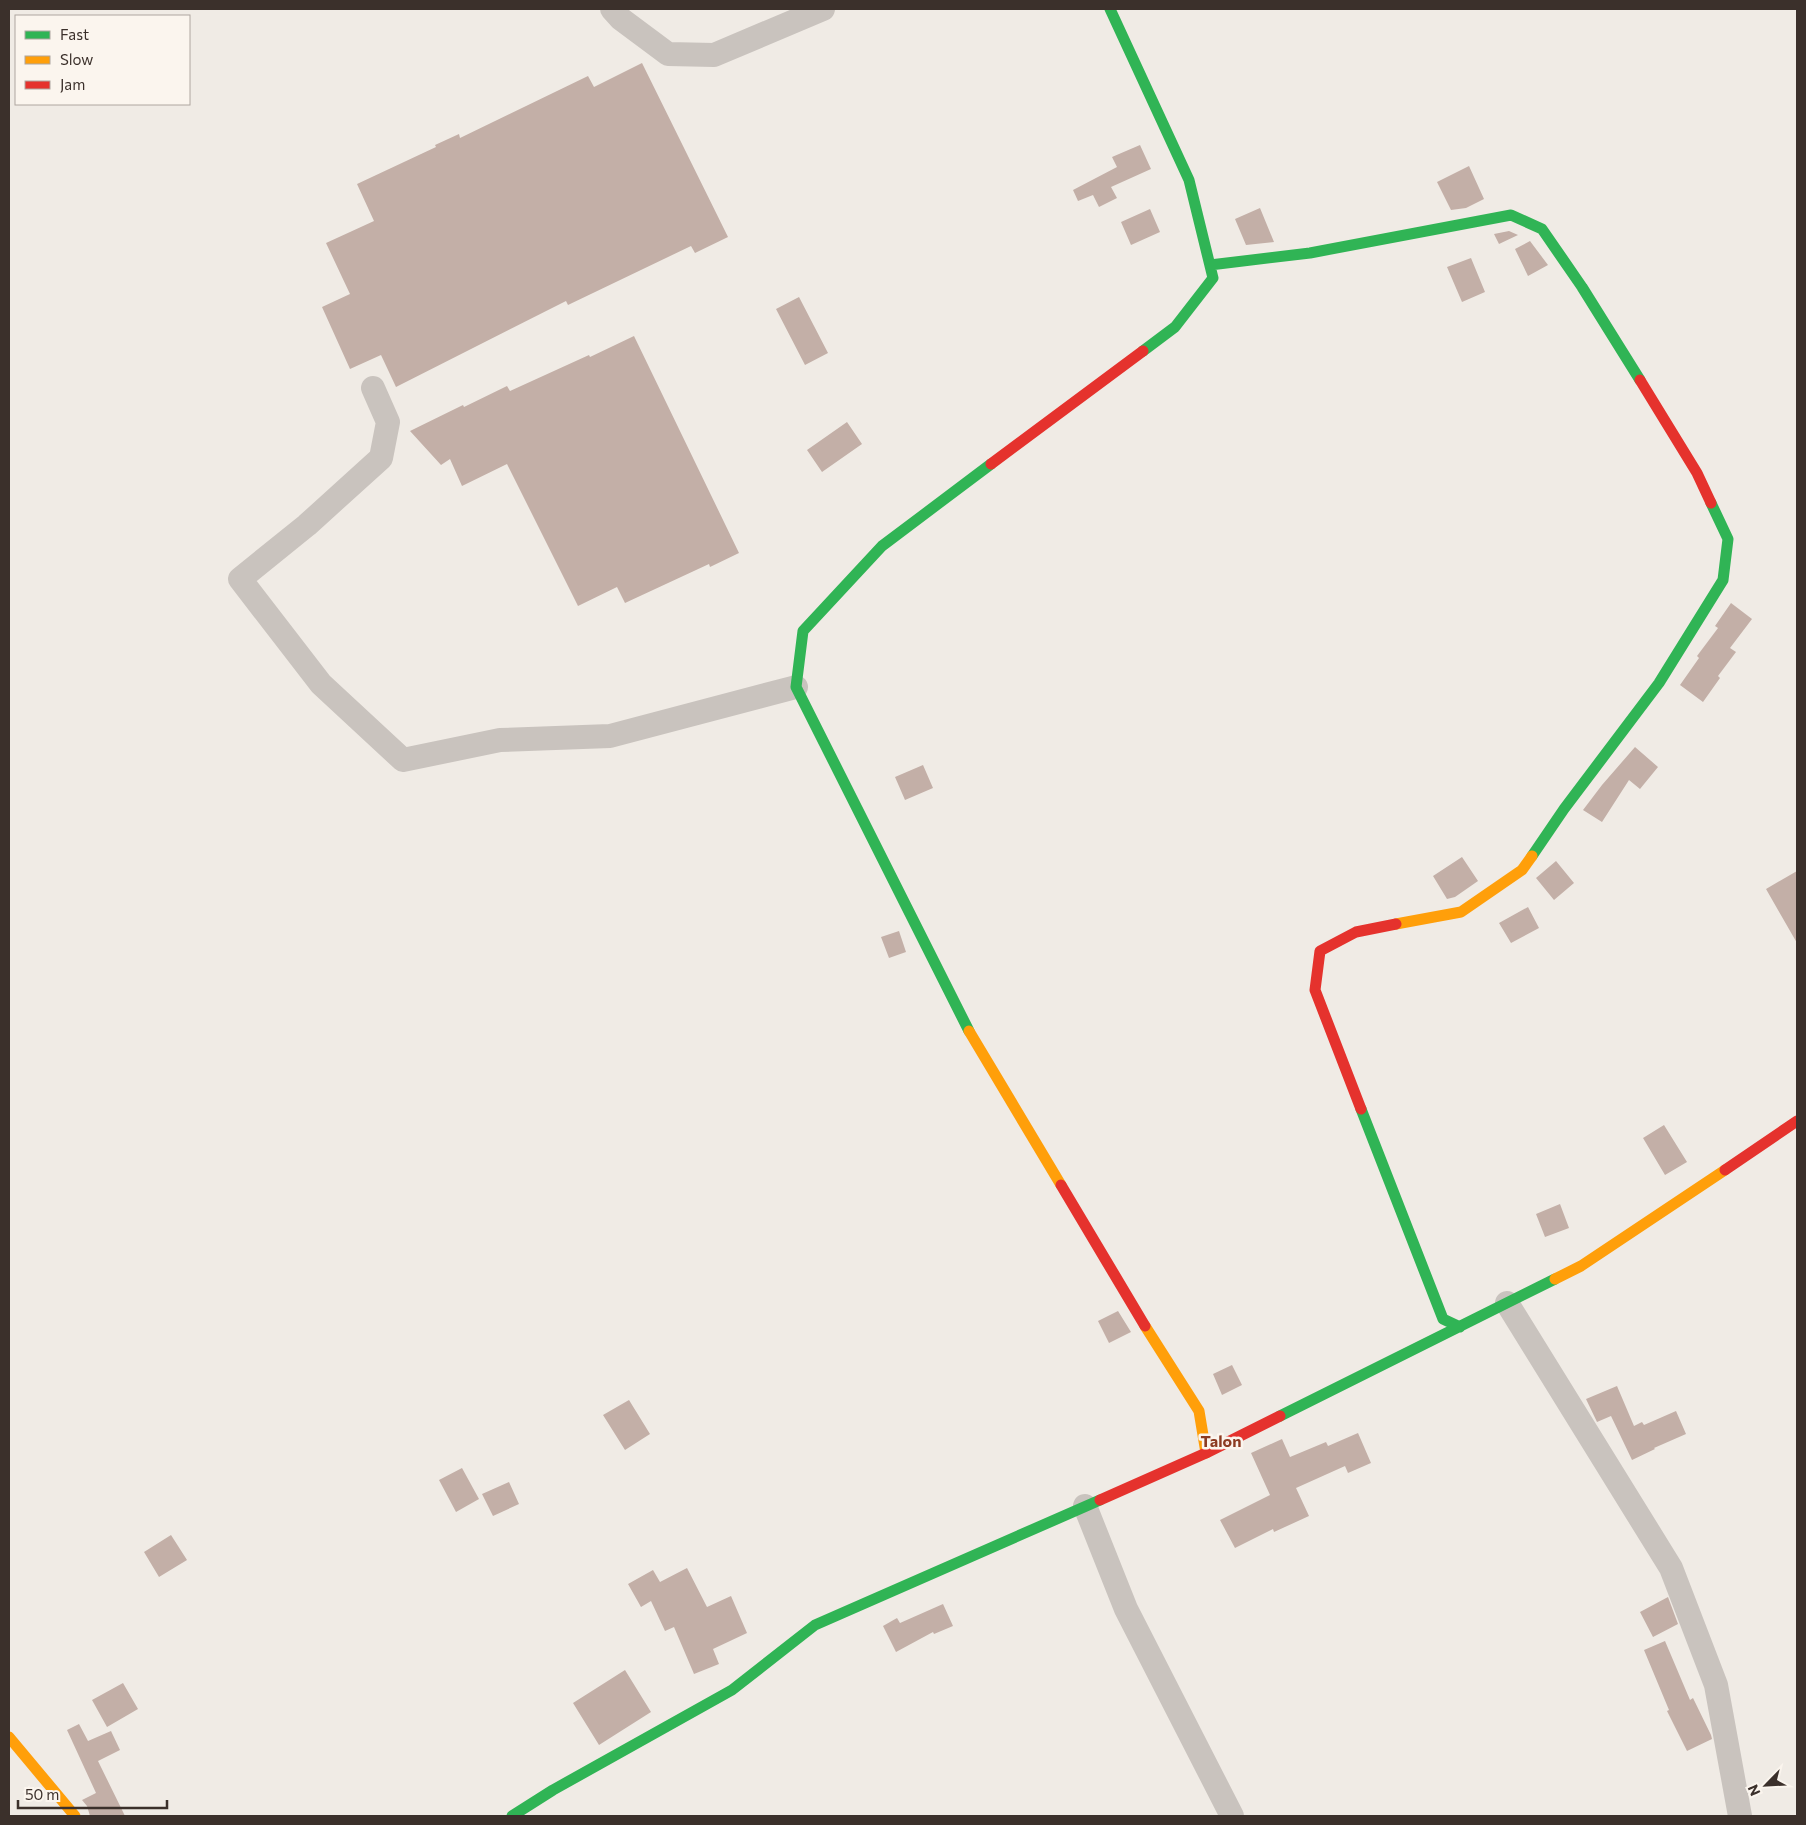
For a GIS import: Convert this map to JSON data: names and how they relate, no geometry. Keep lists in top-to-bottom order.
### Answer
{
  "districts": ["Talon"],
  "legend": ["Fast", "Slow", "Jam"],
  "scale_bar": "50 m",
  "north": "bottom left"
}
